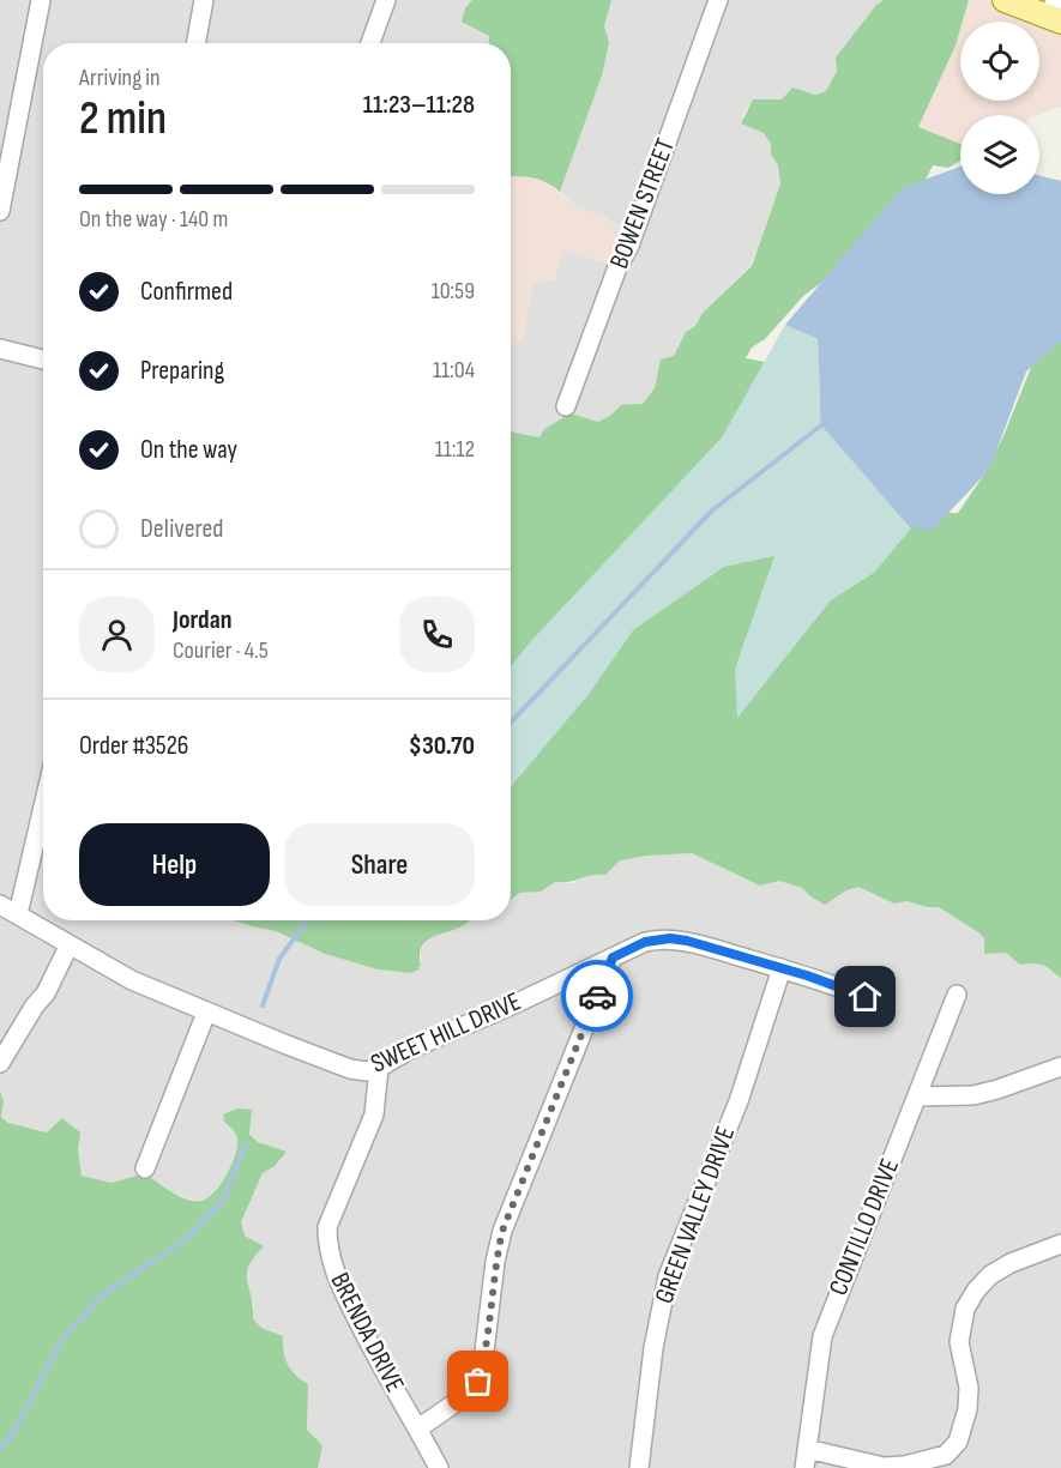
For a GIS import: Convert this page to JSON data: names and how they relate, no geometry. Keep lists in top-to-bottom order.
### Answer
{
  "streets": {
    "street": [
      "BOWEN STREET",
      "SWEET HILL DRIVE",
      "GREEN VALLEY DRIVE",
      "CONTILLO DRIVE",
      "BRENDA DRIVE"
    ]
  },
  "crossings": [
    ["SWEET HILL DRIVE", "GREEN VALLEY DRIVE"],
    ["SWEET HILL DRIVE", "BRENDA DRIVE"]
  ],
  "page": {
    "heading": ["2 min", "Arriving in", "11:23–11:28"],
    "panel": [
      "Jordan",
      "Courier · 4.5",
      "Order #3526",
      "$30.70"
    ],
    "bar": "On the way · 140 m",
    "list": [
      ["Confirmed", "10:59"],
      ["Preparing", "11:04"],
      ["On the way", "11:12"],
      "Delivered"
    ],
    "buttons": ["Help", "Share"]
  }
}
